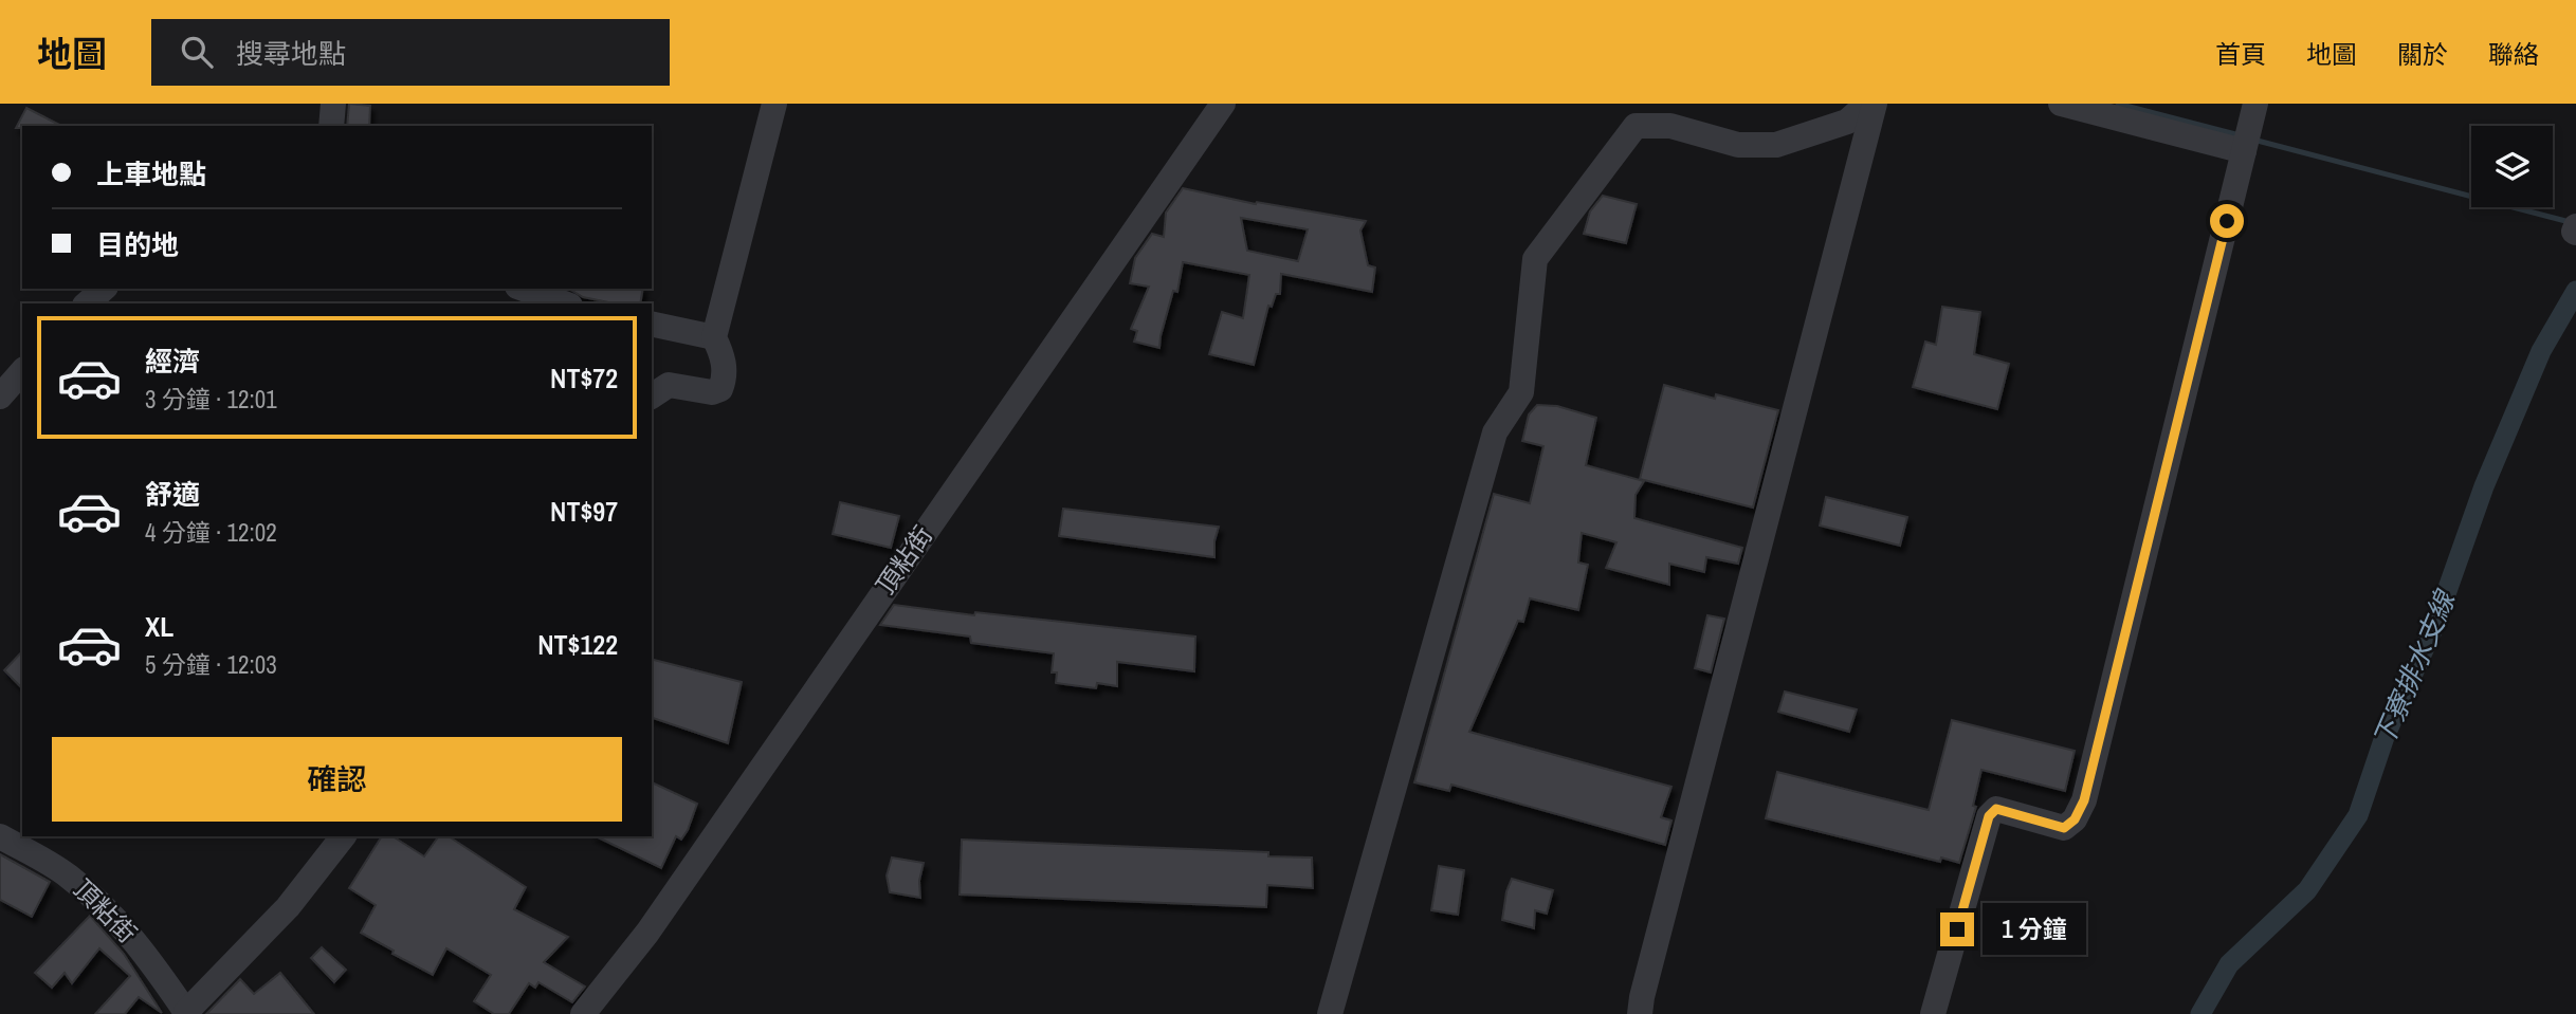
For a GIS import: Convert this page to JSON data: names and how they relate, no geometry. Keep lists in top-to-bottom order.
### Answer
{
  "streets": {
    "street": ["頂粘街"]
  },
  "water": ["下寮排水支線"],
  "page": {
    "header": "地圖",
    "search": "搜尋地點",
    "nav": [
      "首頁",
      "地圖",
      "關於",
      "聯絡"
    ],
    "banner": ["上車地點", "目的地"],
    "list": [
      {
        "name": "經濟",
        "note": "3 分鐘 · 12:01",
        "value": "NT$72"
      },
      {
        "name": "舒適",
        "note": "4 分鐘 · 12:02",
        "value": "NT$97"
      },
      {
        "name": "XL",
        "note": "5 分鐘 · 12:03",
        "value": "NT$122"
      }
    ],
    "buttons": "確認",
    "bubble": "1 分鐘"
  }
}
